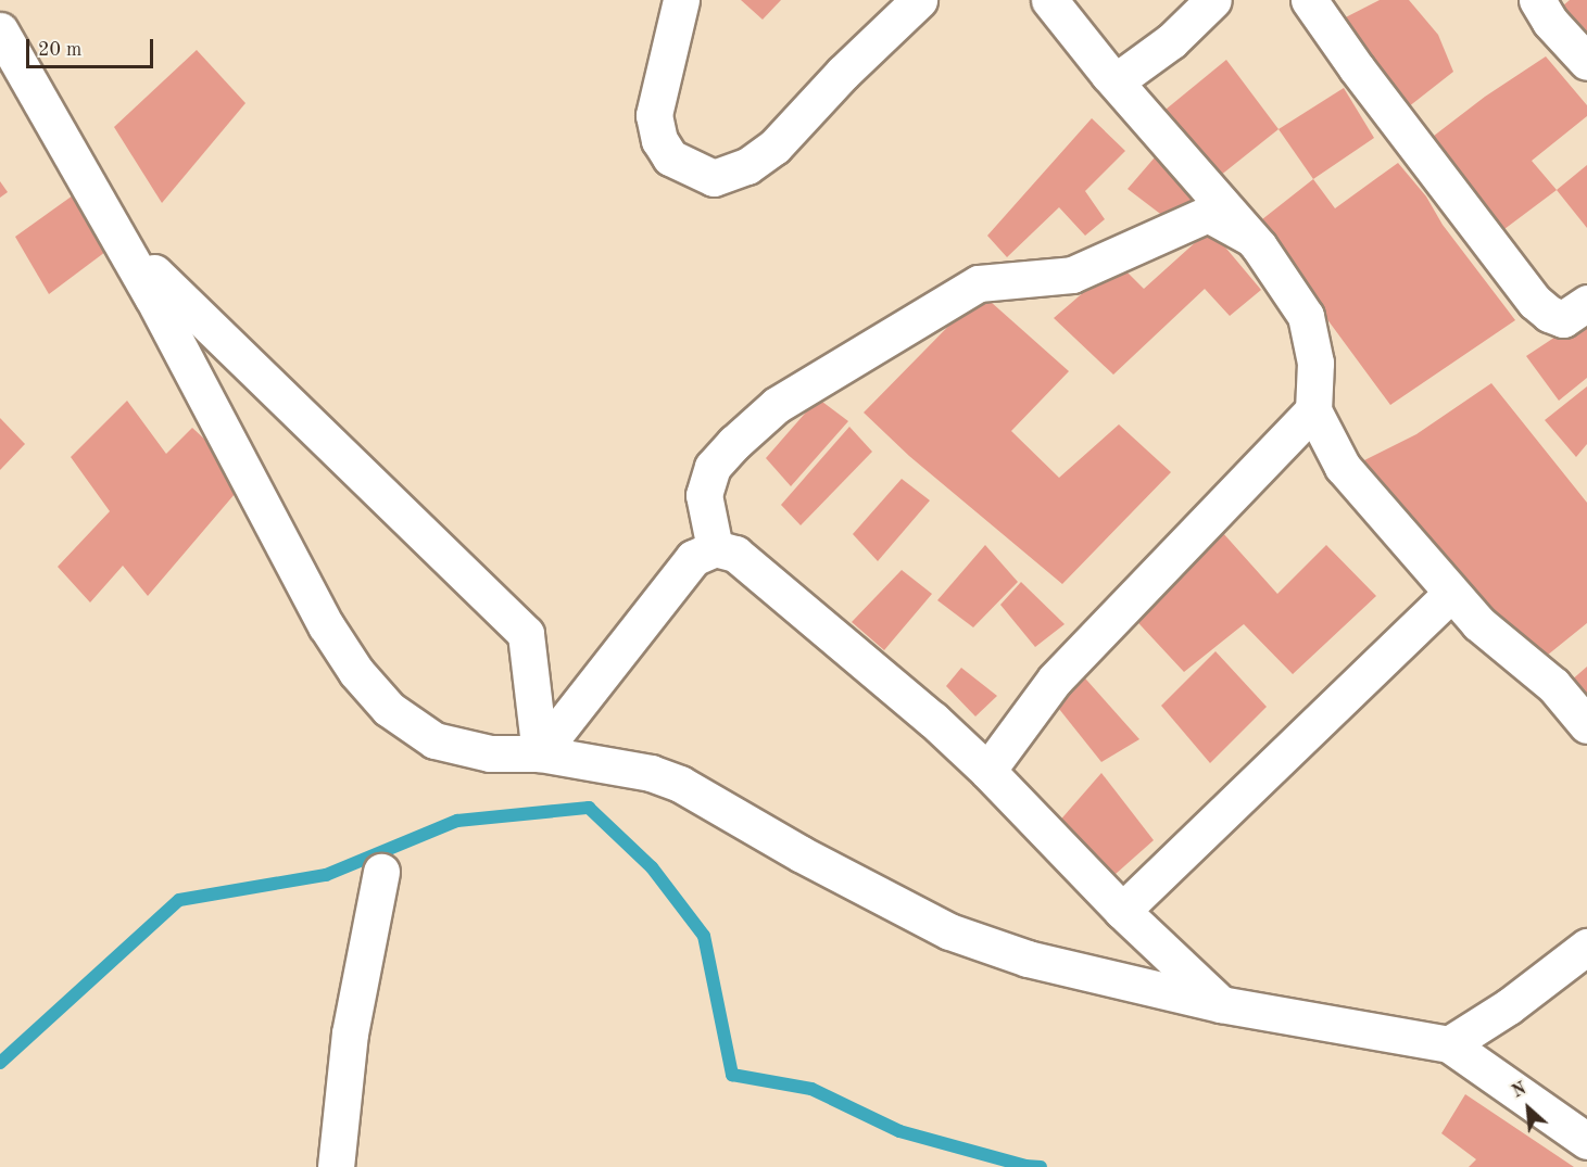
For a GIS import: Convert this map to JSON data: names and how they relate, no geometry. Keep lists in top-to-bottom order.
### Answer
{
  "scale_bar": "20 m",
  "north": "top left"
}
